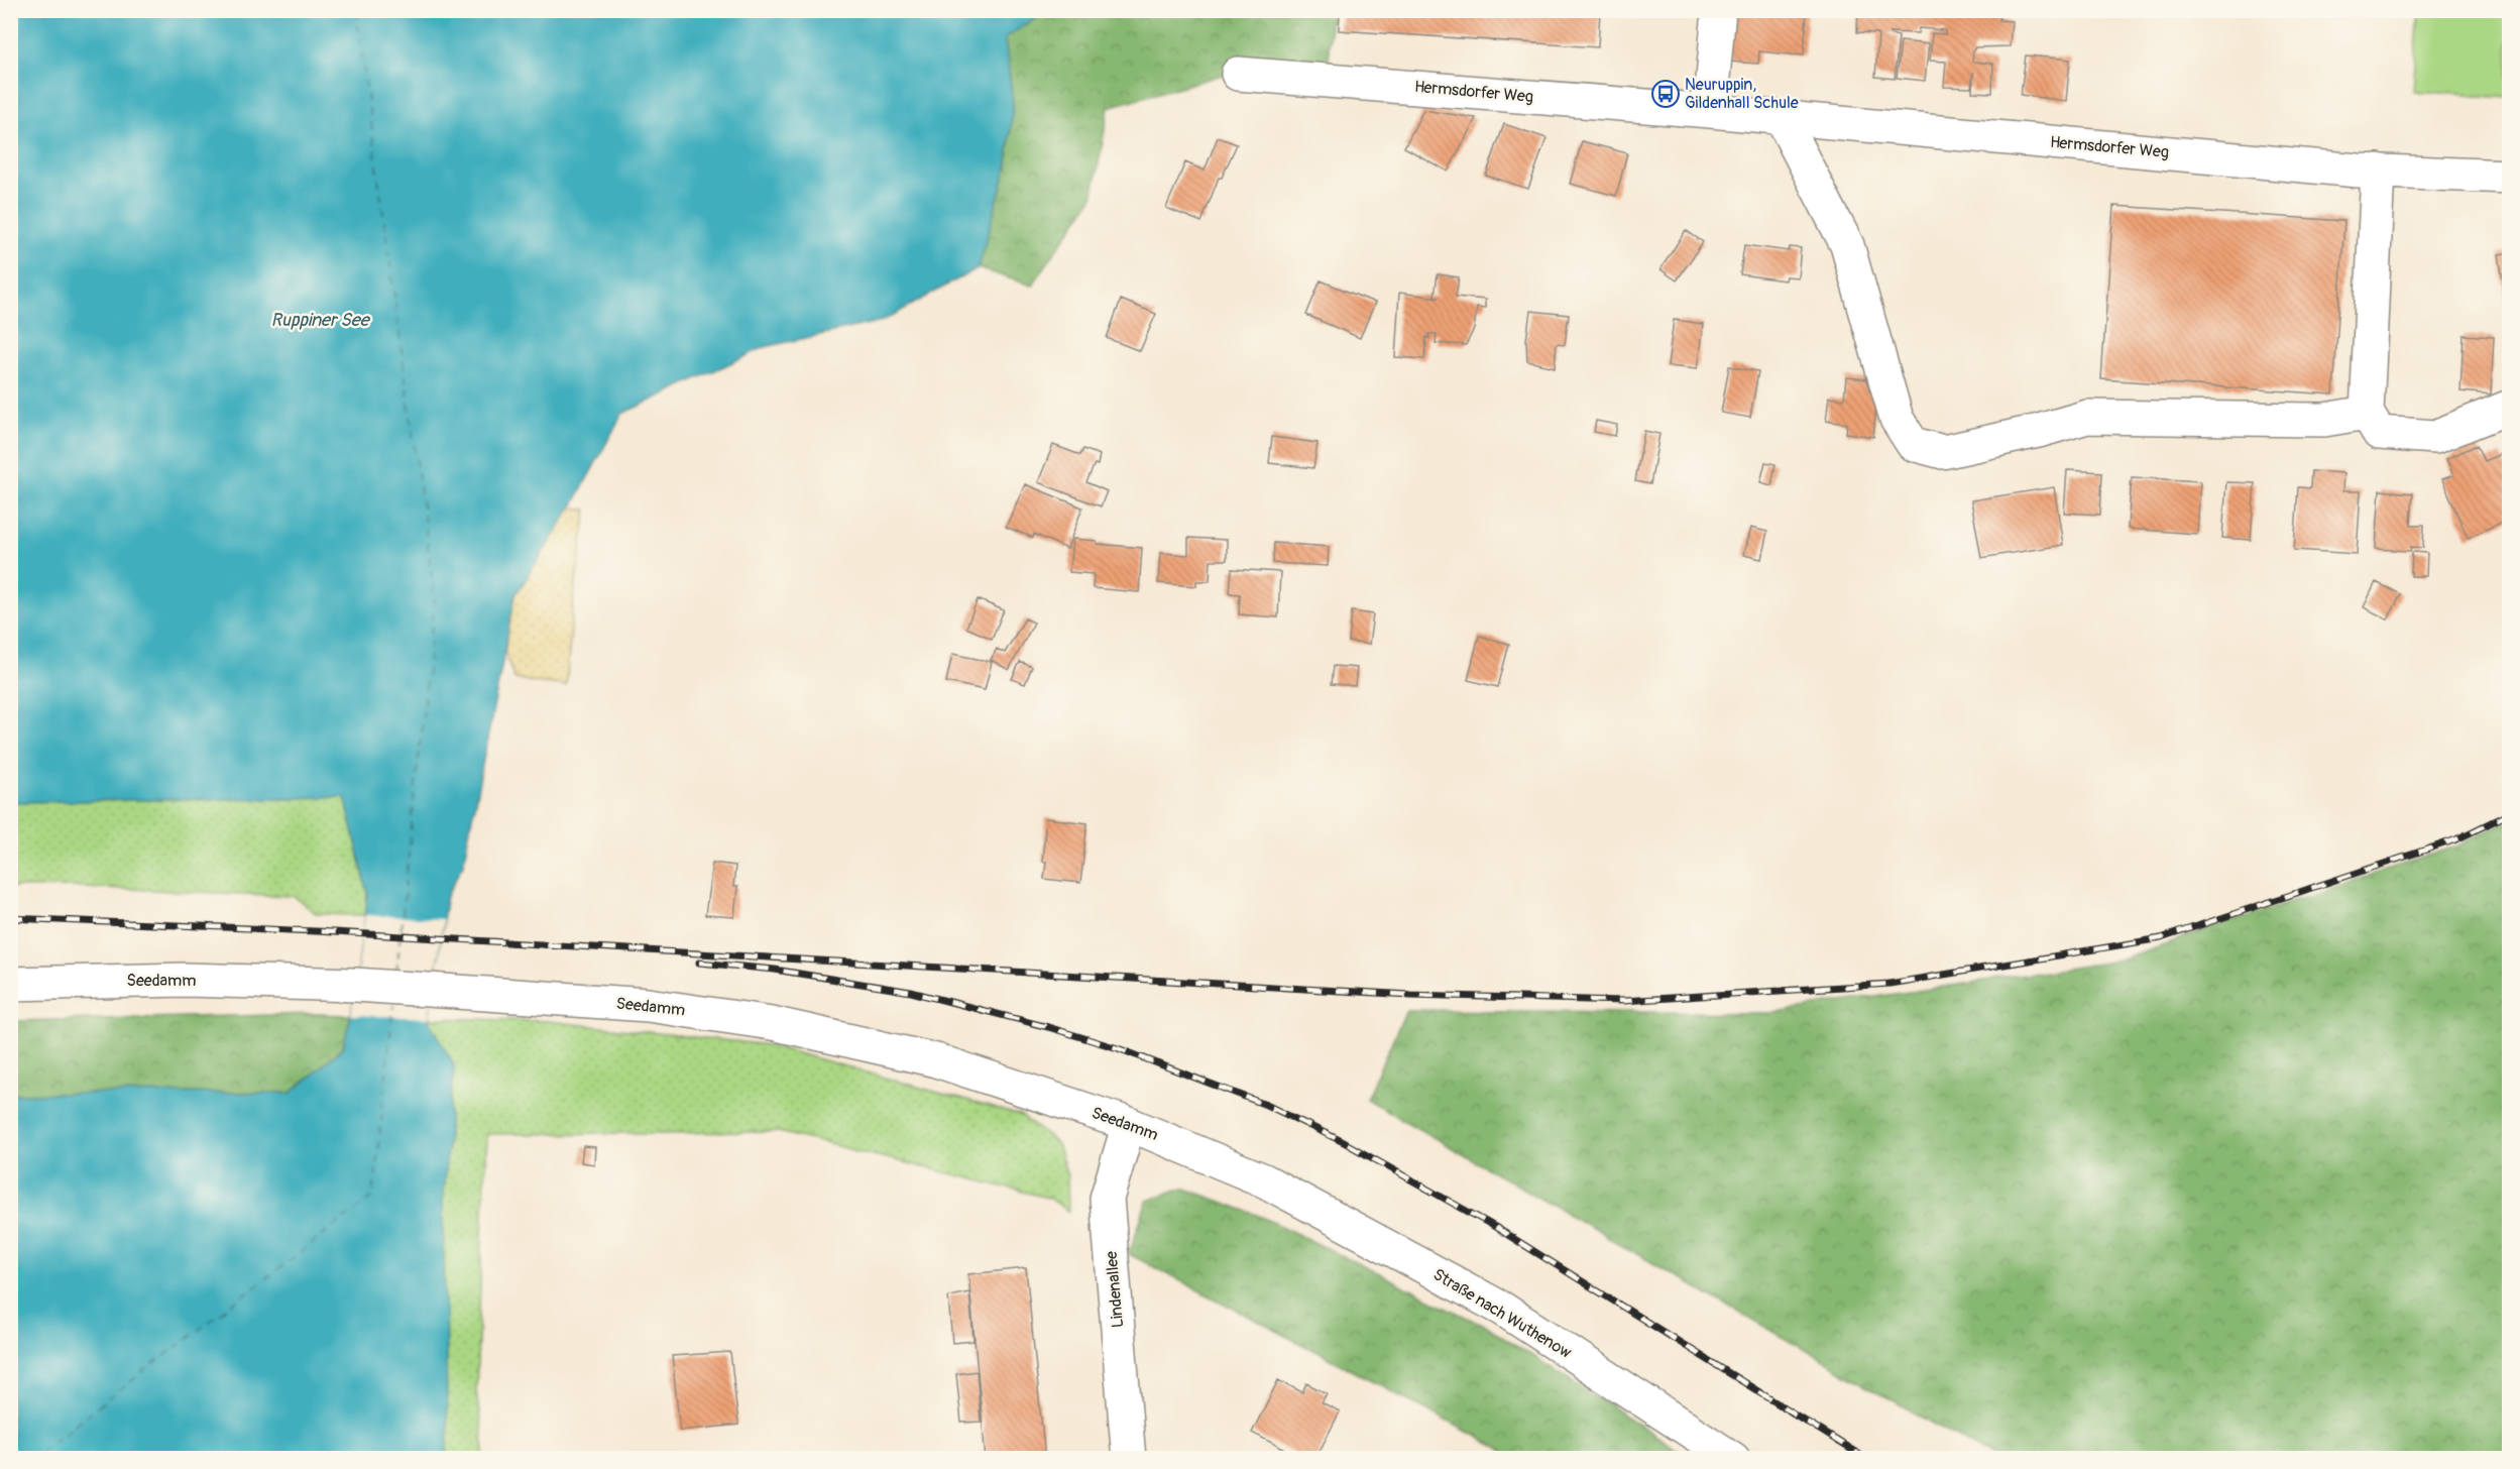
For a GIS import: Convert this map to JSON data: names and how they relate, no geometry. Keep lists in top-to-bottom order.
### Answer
{
  "streets": {
    "main road": [
      "Hermsdorfer Weg",
      "Seedamm",
      "Lindenallee",
      "Straße nach Wuthenow"
    ]
  },
  "crossings": [
    ["Seedamm", "Lindenallee"],
    ["Seedamm", "Straße nach Wuthenow"]
  ],
  "water": ["Ruppiner See"],
  "places": {
    "bus stop": ["Neuruppin, Gildenhall Schule"]
  }
}
